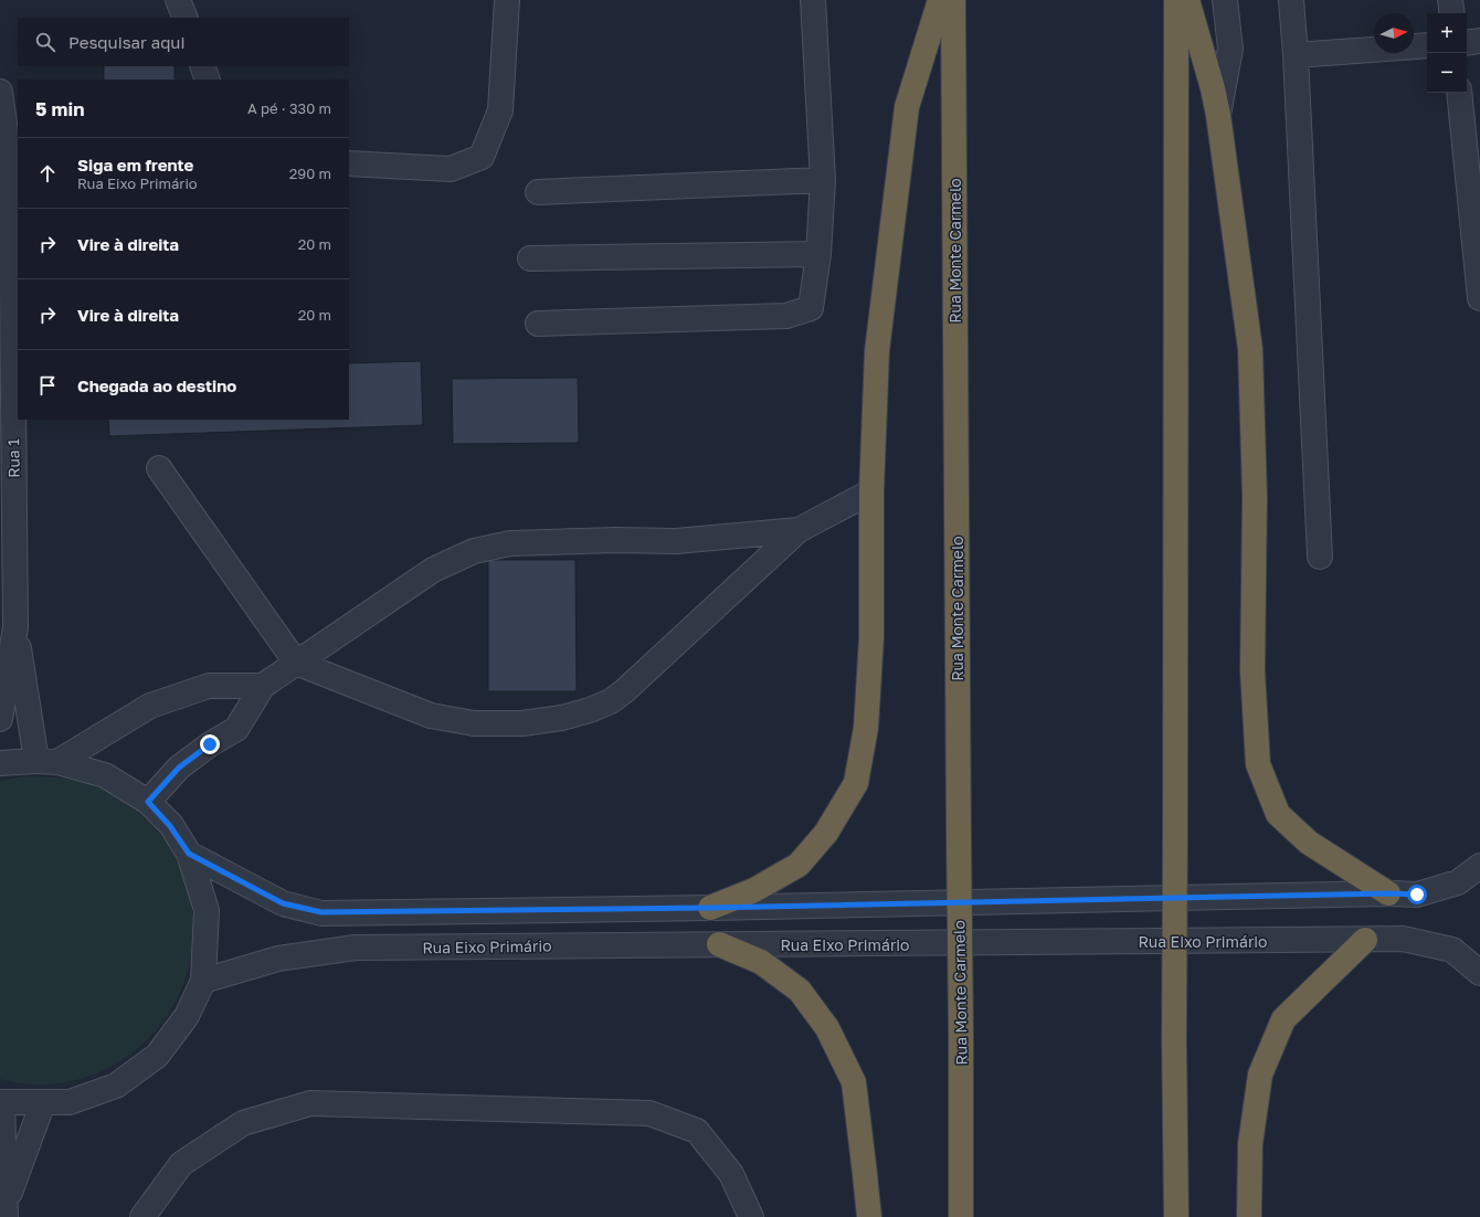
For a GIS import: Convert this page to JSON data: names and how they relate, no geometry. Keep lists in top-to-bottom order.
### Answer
{
  "streets": {
    "highway": ["Rua Monte Carmelo"],
    "street": ["Rua 1", "Rua Eixo Primário"]
  },
  "north": "right",
  "page": {
    "map_buttons": ["+", "−"],
    "search": "Pesquisar aqui",
    "heading": ["5 min", "A pé · 330 m"],
    "list": [
      ["Siga em frente", "Rua Eixo Primário", "290 m"],
      ["Vire à direita", "20 m"],
      ["Vire à direita", "20 m"],
      "Chegada ao destino"
    ]
  }
}
